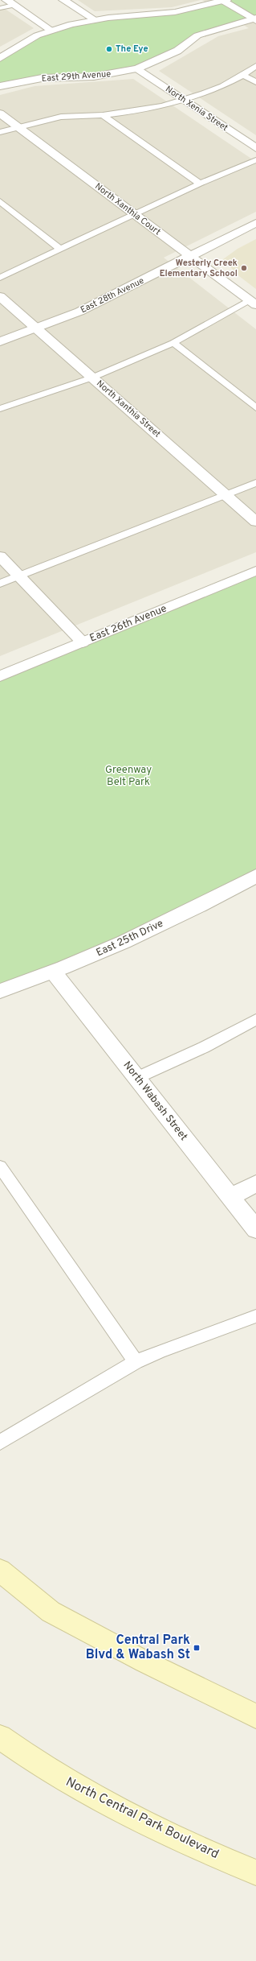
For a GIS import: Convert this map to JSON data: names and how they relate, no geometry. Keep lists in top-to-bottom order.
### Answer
{
  "streets": {
    "main road": ["North Central Park Boulevard"],
    "street": [
      "East 29th Avenue",
      "North Xenia Street",
      "North Xanthia Court",
      "East 28th Avenue",
      "North Xanthia Street",
      "East 26th Avenue",
      "East 25th Drive",
      "North Wabash Street"
    ]
  },
  "crossings": [
    ["East 29th Avenue", "North Xenia Street"],
    ["North Xanthia Court", "East 28th Avenue"],
    ["East 28th Avenue", "North Xanthia Street"],
    ["East 25th Drive", "North Wabash Street"]
  ],
  "parks": ["Greenway Belt Park"],
  "places": {
    "other": ["The Eye", "Westerly Creek Elementary School"],
    "transit": ["Central Park Blvd & Wabash St"]
  }
}
